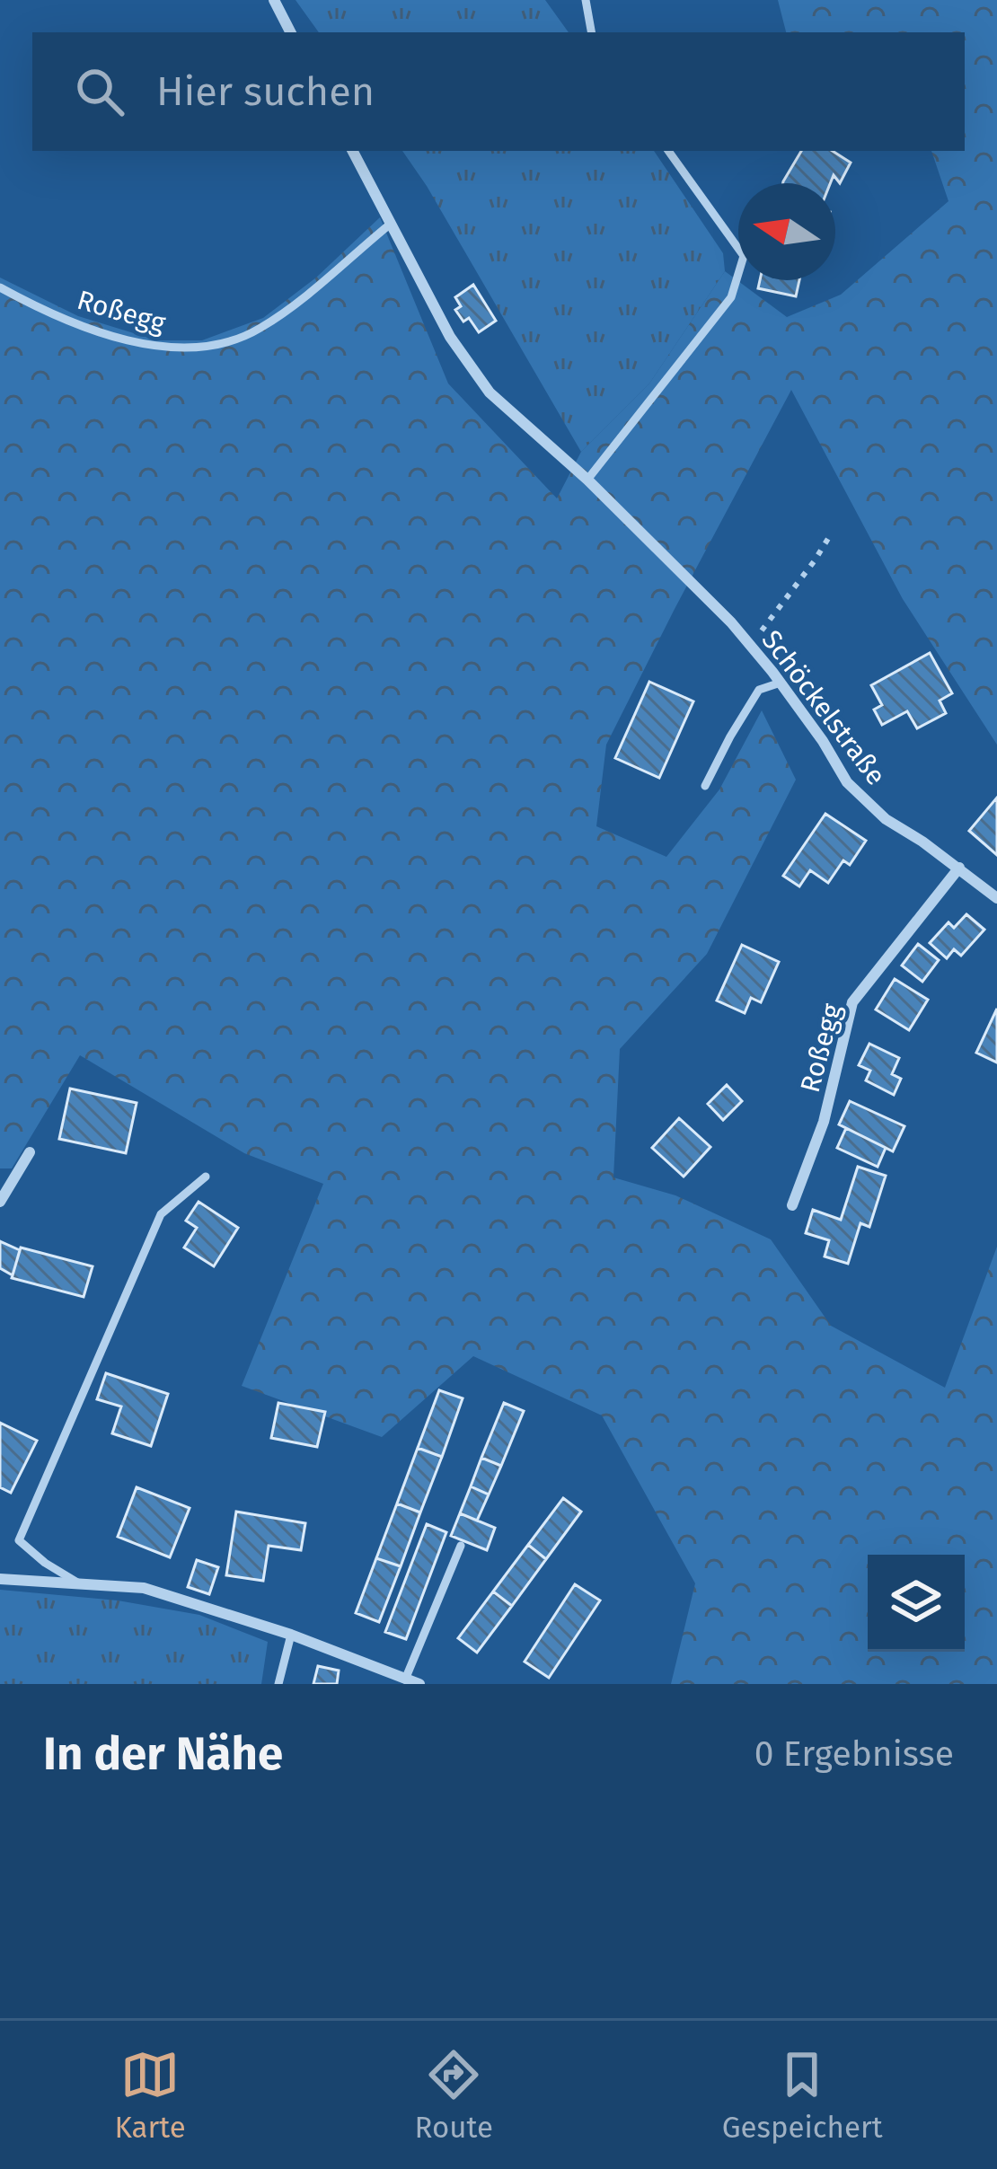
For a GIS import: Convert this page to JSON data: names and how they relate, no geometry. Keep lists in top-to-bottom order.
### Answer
{
  "streets": {
    "street": ["Roßegg", "Schöckelstraße"]
  },
  "crossings": [
    ["Roßegg", "Schöckelstraße"]
  ],
  "north": "left",
  "page": {
    "search": "Hier suchen",
    "heading": ["In der Nähe", "0 Ergebnisse"],
    "nav": ["Karte", "Route", "Gespeichert"]
  }
}
